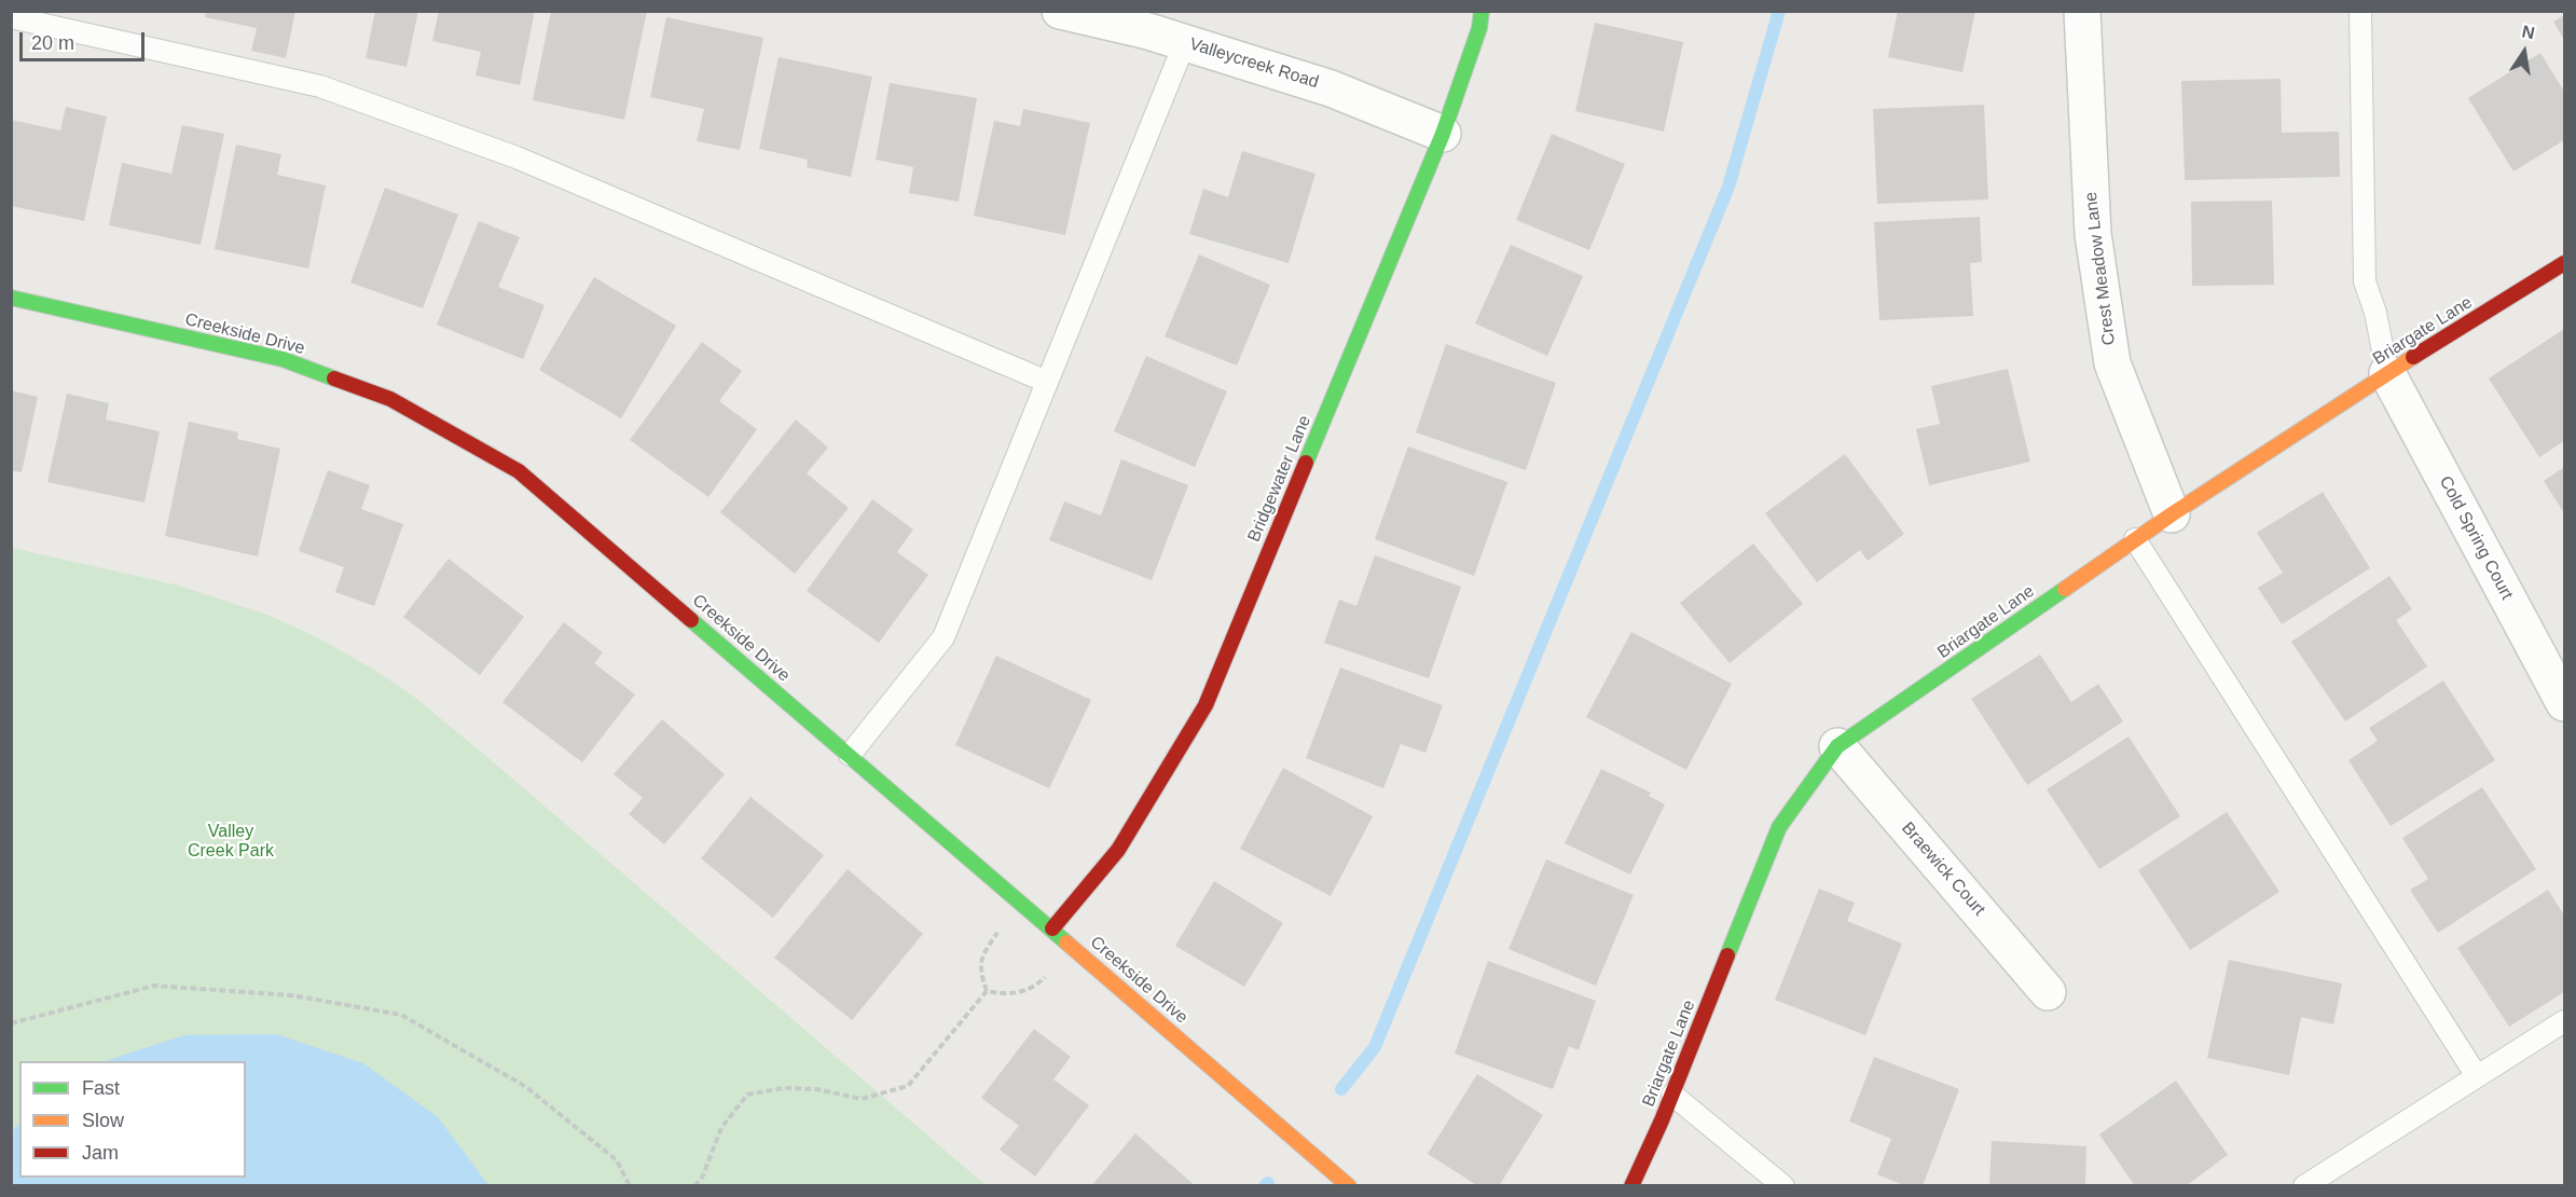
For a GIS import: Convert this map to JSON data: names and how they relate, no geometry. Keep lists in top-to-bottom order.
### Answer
{
  "streets": {
    "street": [
      "Valleycreek Road",
      "Crest Meadow Lane",
      "Briargate Lane",
      "Creekside Drive",
      "Bridgewater Lane",
      "Cold Spring Court",
      "Braewick Court"
    ]
  },
  "crossings": [
    ["Valleycreek Road", "Bridgewater Lane"],
    ["Crest Meadow Lane", "Briargate Lane"],
    ["Briargate Lane", "Cold Spring Court"],
    ["Briargate Lane", "Braewick Court"],
    ["Creekside Drive", "Bridgewater Lane"]
  ],
  "parks": ["Valley Creek Park"],
  "legend": ["Fast", "Slow", "Jam"],
  "scale_bar": "20 m",
  "north": "top"
}
